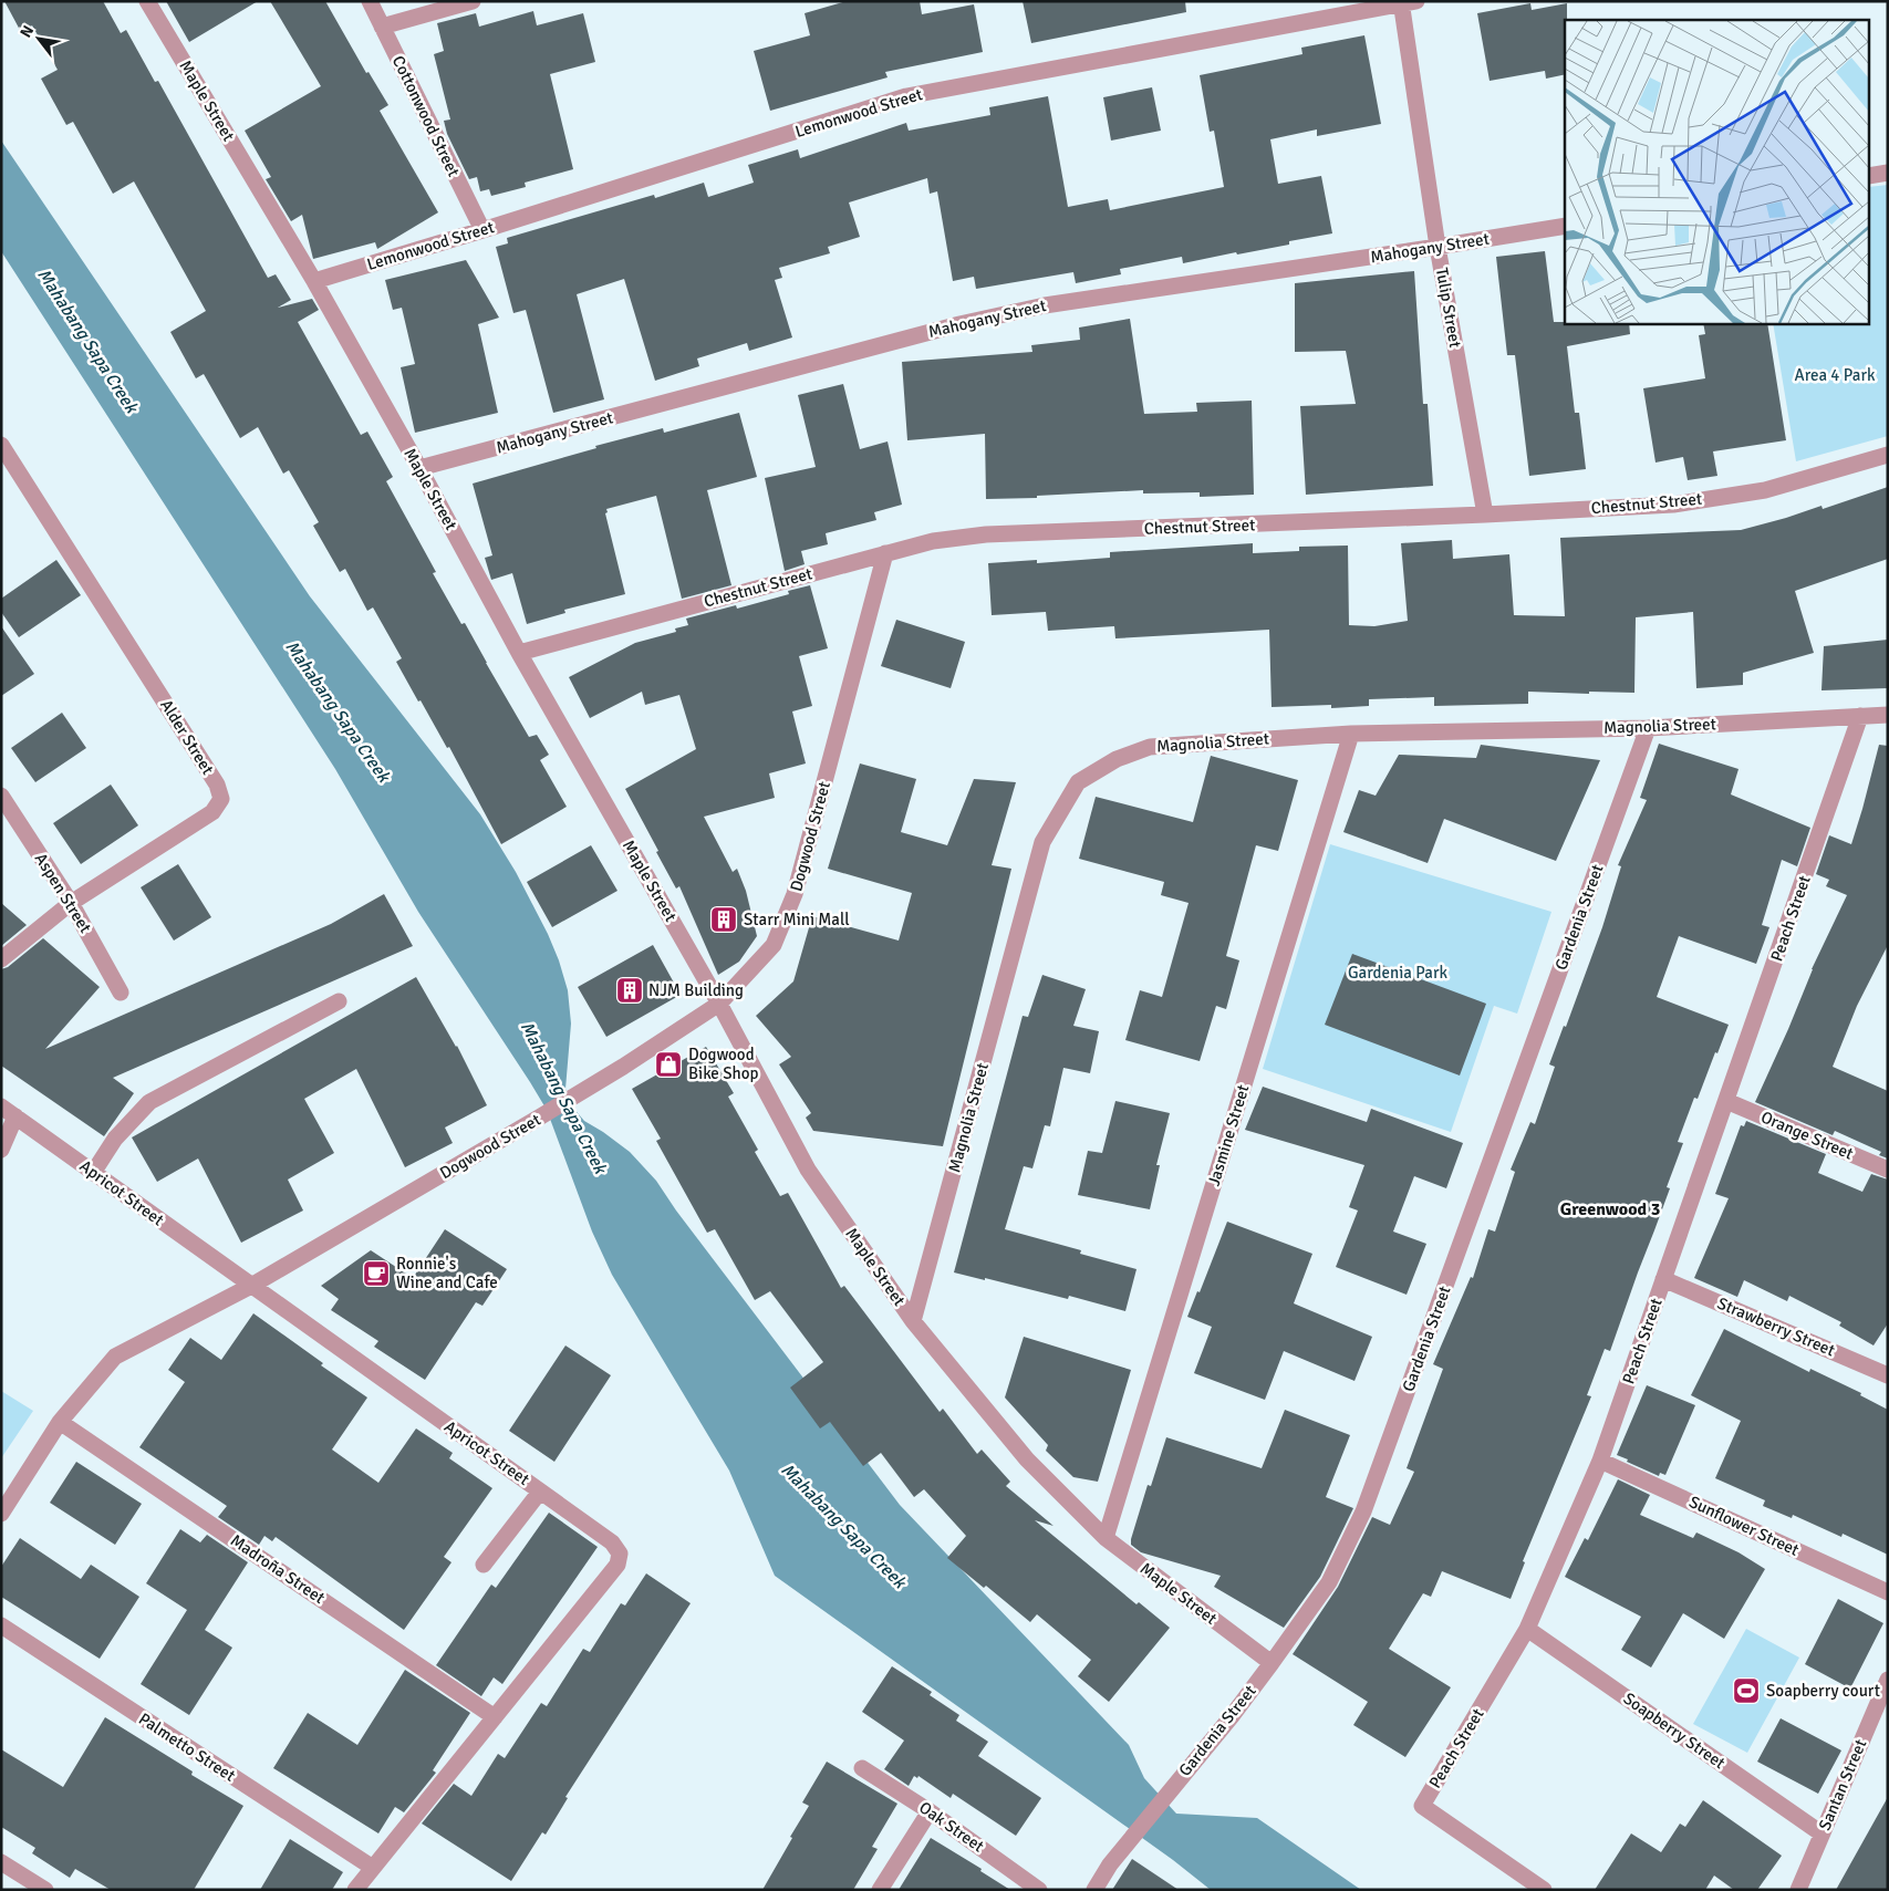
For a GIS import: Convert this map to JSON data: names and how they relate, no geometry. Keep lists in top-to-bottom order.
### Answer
{
  "streets": {
    "street": [
      "Maple Street",
      "Lemonwood Street",
      "Cottonwood Street",
      "Mahogany Street",
      "Tulip Street",
      "Chestnut Street",
      "Magnolia Street",
      "Alder Street",
      "Dogwood Street",
      "Aspen Street",
      "Gardenia Street",
      "Peach Street",
      "Jasmine Street",
      "Orange Street",
      "Apricot Street",
      "Strawberry Street",
      "Sunflower Street",
      "Madroña Street",
      "Soapberry Street",
      "Palmetto Street",
      "Santan Street",
      "Oak Street"
    ]
  },
  "crossings": [
    ["Maple Street", "Lemonwood Street"],
    ["Maple Street", "Mahogany Street"],
    ["Maple Street", "Chestnut Street"],
    ["Maple Street", "Magnolia Street"],
    ["Maple Street", "Dogwood Street"],
    ["Maple Street", "Gardenia Street"],
    ["Maple Street", "Jasmine Street"],
    ["Lemonwood Street", "Cottonwood Street"],
    ["Lemonwood Street", "Tulip Street"],
    ["Mahogany Street", "Tulip Street"],
    ["Tulip Street", "Chestnut Street"],
    ["Chestnut Street", "Dogwood Street"],
    ["Magnolia Street", "Gardenia Street"],
    ["Magnolia Street", "Peach Street"],
    ["Magnolia Street", "Jasmine Street"],
    ["Alder Street", "Aspen Street"],
    ["Dogwood Street", "Apricot Street"],
    ["Dogwood Street", "Madroña Street"],
    ["Peach Street", "Orange Street"],
    ["Peach Street", "Strawberry Street"],
    ["Peach Street", "Sunflower Street"],
    ["Peach Street", "Soapberry Street"],
    ["Apricot Street", "Madroña Street"],
    ["Apricot Street", "Palmetto Street"],
    ["Soapberry Street", "Santan Street"]
  ],
  "districts": ["Greenwood 3"],
  "water": ["Mahabang Sapa Creek"],
  "parks": ["Area 4 Park", "Gardenia Park"],
  "places": {
    "building": ["Starr Mini Mall", "NJM Building"],
    "shop": ["Dogwood Bike Shop"],
    "cafe": ["Ronnie's Wine and Cafe"],
    "sports": ["Soapberry court"]
  },
  "north": "top left"
}
